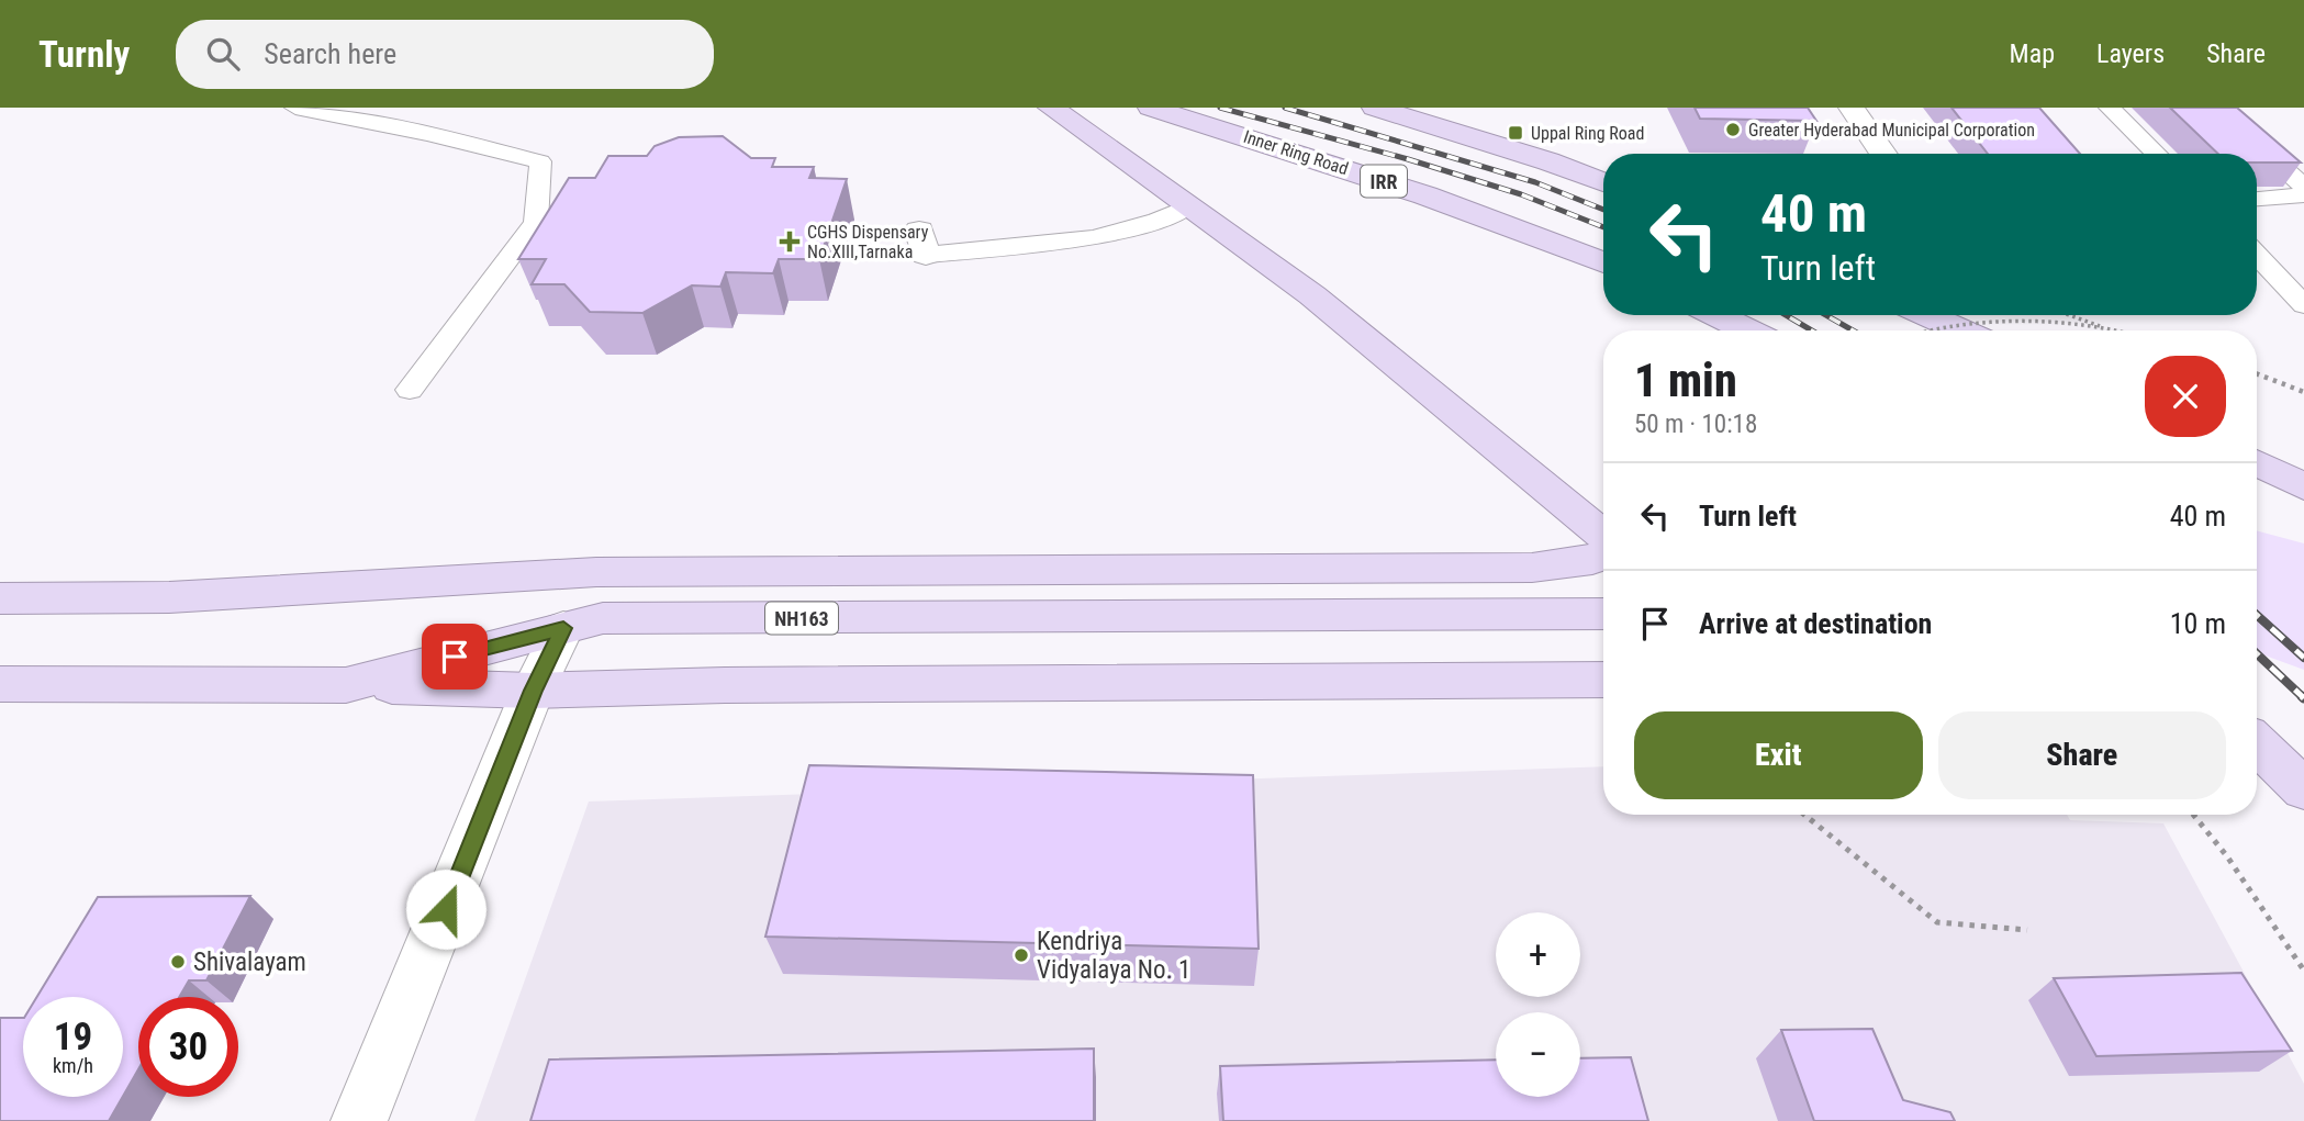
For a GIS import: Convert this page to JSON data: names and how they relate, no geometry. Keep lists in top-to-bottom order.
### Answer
{
  "streets": {
    "highway": ["Inner Ring Road", "IRR", "NH163"]
  },
  "places": {
    "other": ["Greater Hyderabad Municipal Corporation", "Kendriya Vidyalaya No. 1", "Shivalayam"],
    "transit": ["Uppal Ring Road"],
    "health": ["CGHS Dispensary No.XIII,Tarnaka"]
  },
  "page": {
    "header": "Turnly",
    "search": "Search here",
    "nav": ["Map", "Layers", "Share"],
    "turn": ["40 m", "Turn left"],
    "heading": ["1 min", "50 m · 10:18"],
    "list": [
      {
        "name": "Turn left",
        "value": "40 m"
      },
      {
        "name": "Arrive at destination",
        "value": "10 m"
      }
    ],
    "buttons": ["Exit", "Share"],
    "map_buttons": ["+", "−"],
    "speed": "19 km/h",
    "limit": "30"
  }
}
